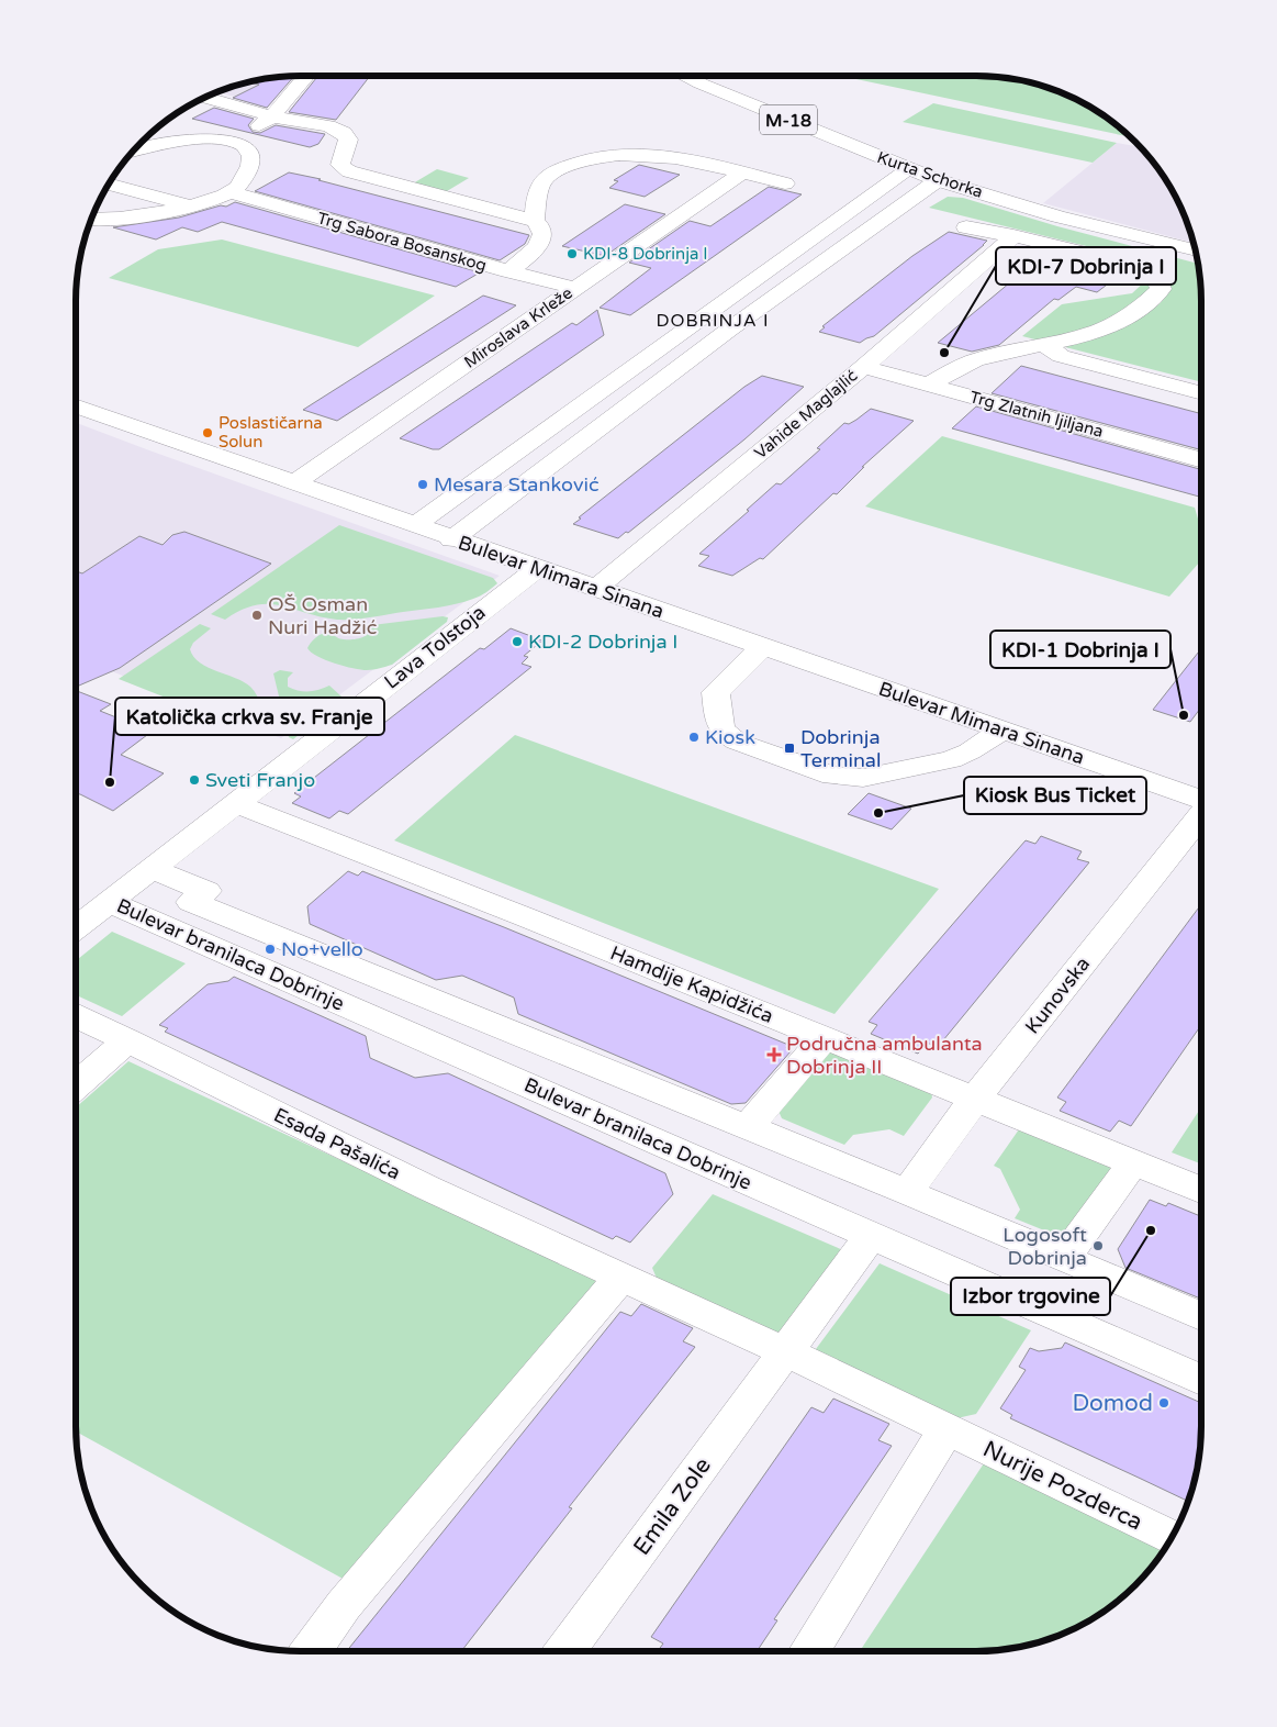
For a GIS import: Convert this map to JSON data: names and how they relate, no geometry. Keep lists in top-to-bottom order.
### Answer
{
  "streets": {
    "street": [
      "M-18",
      "Kurta Schorka",
      "Trg Sabora Bosanskog",
      "Miroslava Krleže",
      "Vahide Maglajlić",
      "Trg Zlatnih ljiljana",
      "Bulevar Mimara Sinana",
      "Lava Tolstoja",
      "Bulevar branilaca Dobrinje",
      "Hamdije Kapidžića",
      "Kunovska",
      "Esada Pašalića",
      "Nurije Pozderca",
      "Emila Zole"
    ]
  },
  "crossings": [
    ["Trg Sabora Bosanskog", "Miroslava Krleže"],
    ["Miroslava Krleže", "Bulevar Mimara Sinana"],
    ["Vahide Maglajlić", "Trg Zlatnih ljiljana"],
    ["Vahide Maglajlić", "Bulevar Mimara Sinana"],
    ["Bulevar Mimara Sinana", "Lava Tolstoja"],
    ["Lava Tolstoja", "Bulevar branilaca Dobrinje"],
    ["Lava Tolstoja", "Hamdije Kapidžića"],
    ["Bulevar branilaca Dobrinje", "Kunovska"],
    ["Bulevar branilaca Dobrinje", "Emila Zole"],
    ["Hamdije Kapidžića", "Kunovska"],
    ["Esada Pašalića", "Nurije Pozderca"],
    ["Esada Pašalića", "Emila Zole"],
    ["Nurije Pozderca", "Emila Zole"]
  ],
  "districts": ["DOBRINJA I"],
  "places": {
    "other": [
      "KDI-8 Dobrinja I",
      "KDI-7 Dobrinja I",
      "Poslastičarna Solun",
      "Mesara Stanković",
      "OŠ Osman Nuri Hadžić",
      "KDI-2 Dobrinja I",
      "KDI-1 Dobrinja I",
      "Kiosk",
      "Sveti Franjo",
      "Katolička crkva sv. Franje",
      "Kiosk Bus Ticket",
      "No+vello",
      "Izbor trgovine",
      "Logosoft Dobrinja",
      "Domod"
    ],
    "transit": ["Dobrinja Terminal"],
    "health": ["Područna ambulanta Dobrinja II"]
  }
}
